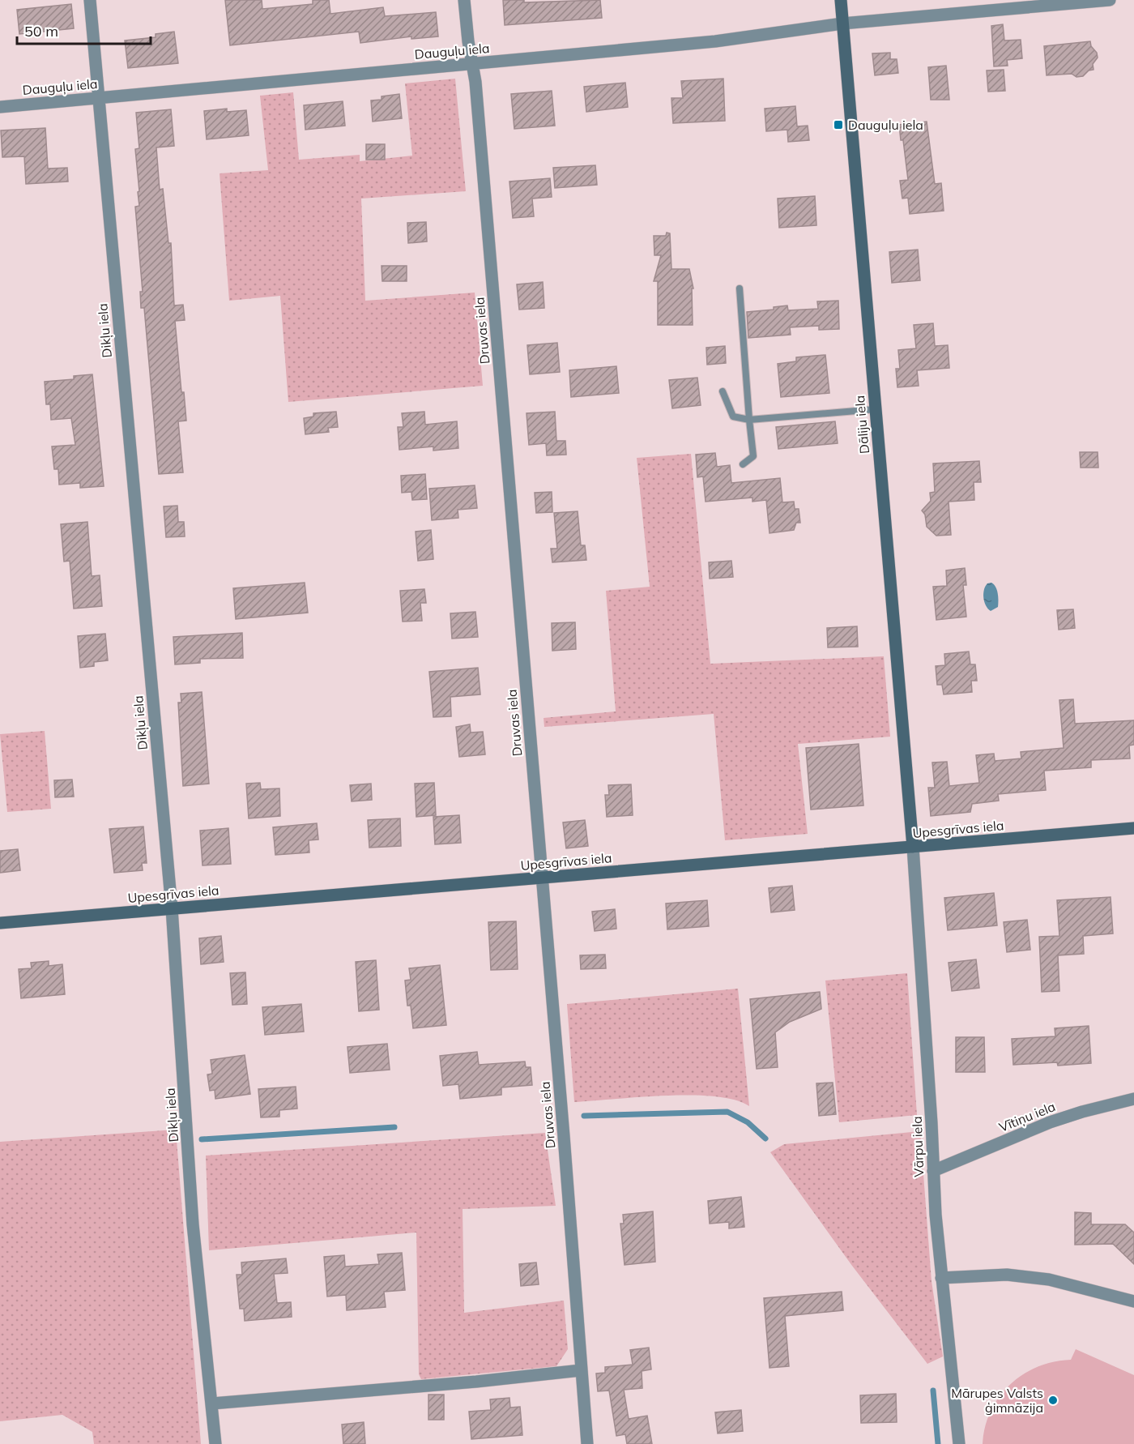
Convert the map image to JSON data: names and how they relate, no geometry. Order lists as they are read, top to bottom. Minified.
{"streets":{"street":["Dauguļu iela","Dikļu iela","Druvas iela","Dāliju iela","Upesgrīvas iela","Vītiņu iela","Vārpu iela"]},"crossings":[["Dauguļu iela","Dikļu iela"],["Dauguļu iela","Druvas iela"],["Dauguļu iela","Dāliju iela"],["Dikļu iela","Upesgrīvas iela"],["Druvas iela","Upesgrīvas iela"],["Dāliju iela","Upesgrīvas iela"],["Dāliju iela","Vārpu iela"],["Upesgrīvas iela","Vārpu iela"],["Vītiņu iela","Vārpu iela"]],"places":{"transit":["Dauguļu iela"],"other":["Mārupes Valsts ģimnāzija"]},"scale_bar":"50 m"}
